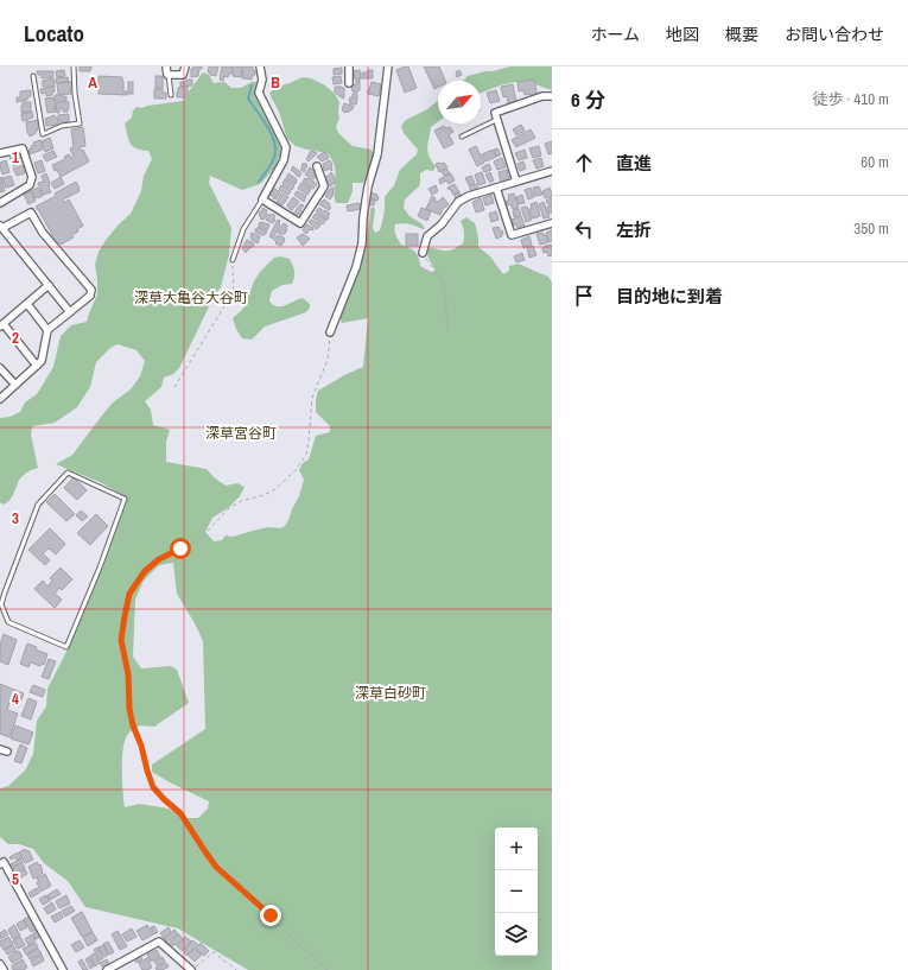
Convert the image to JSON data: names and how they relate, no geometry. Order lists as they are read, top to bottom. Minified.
{"districts":["深草大亀谷大谷町","深草宮谷町","深草白砂町"],"north":"top right","page":{"header":"Locato","nav":["ホーム","地図","概要","お問い合わせ"],"heading":["6 分","徒歩 · 410 m"],"list":[["直進","60 m"],["左折","350 m"],"目的地に到着"],"map_buttons":["+","−"]},"grid":{"columns":["A","B"],"rows":["1","2","3","4","5"]}}
